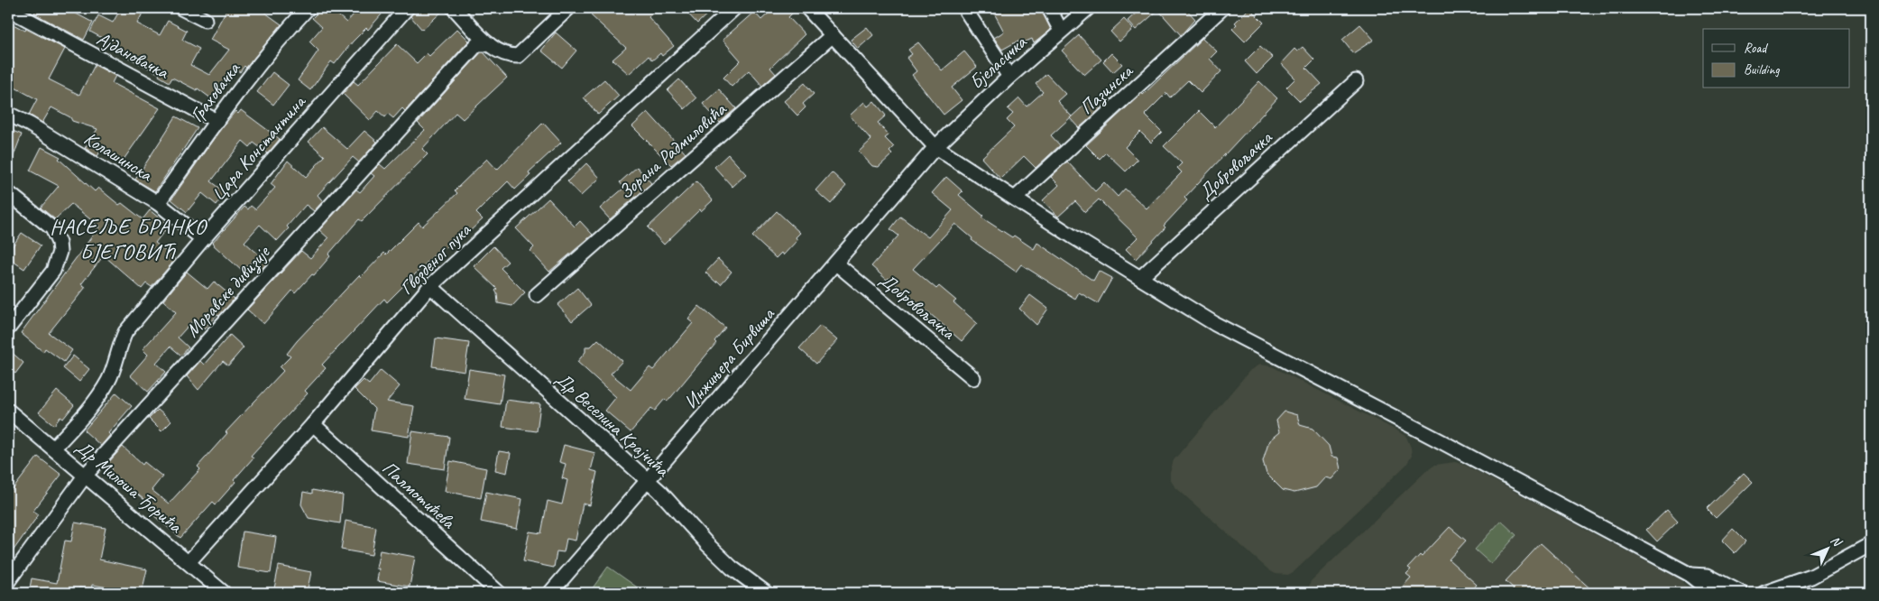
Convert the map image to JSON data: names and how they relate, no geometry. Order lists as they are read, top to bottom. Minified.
{"streets":{"street":["Ајдановачка","Бјеласичка","Пазинска","Граховачка","Цара Константина","Зорана Радмиловића","Колашинска","Добровољачка","Гвозденог пука","Моравске дивизије","Инжињера Бирвиша","Др Веселина Крајчића","Др Милоша Ђорића","Палмотићева"]},"crossings":[["Ајдановачка","Граховачка"],["Бјеласичка","Инжињера Бирвиша"],["Граховачка","Колашинска"],["Цара Константина","Колашинска"],["Цара Константина","Др Милоша Ђорића"],["Добровољачка","Инжињера Бирвиша"],["Гвозденог пука","Др Веселина Крајчића"],["Гвозденог пука","Др Милоша Ђорића"],["Гвозденог пука","Палмотићева"],["Моравске дивизије","Др Милоша Ђорића"],["Инжињера Бирвиша","Др Веселина Крајчића"]],"districts":["НАСЕЉЕ БРАНКО БЈЕГОВИЋ"],"legend":["Road","Building"],"north":"top right"}
